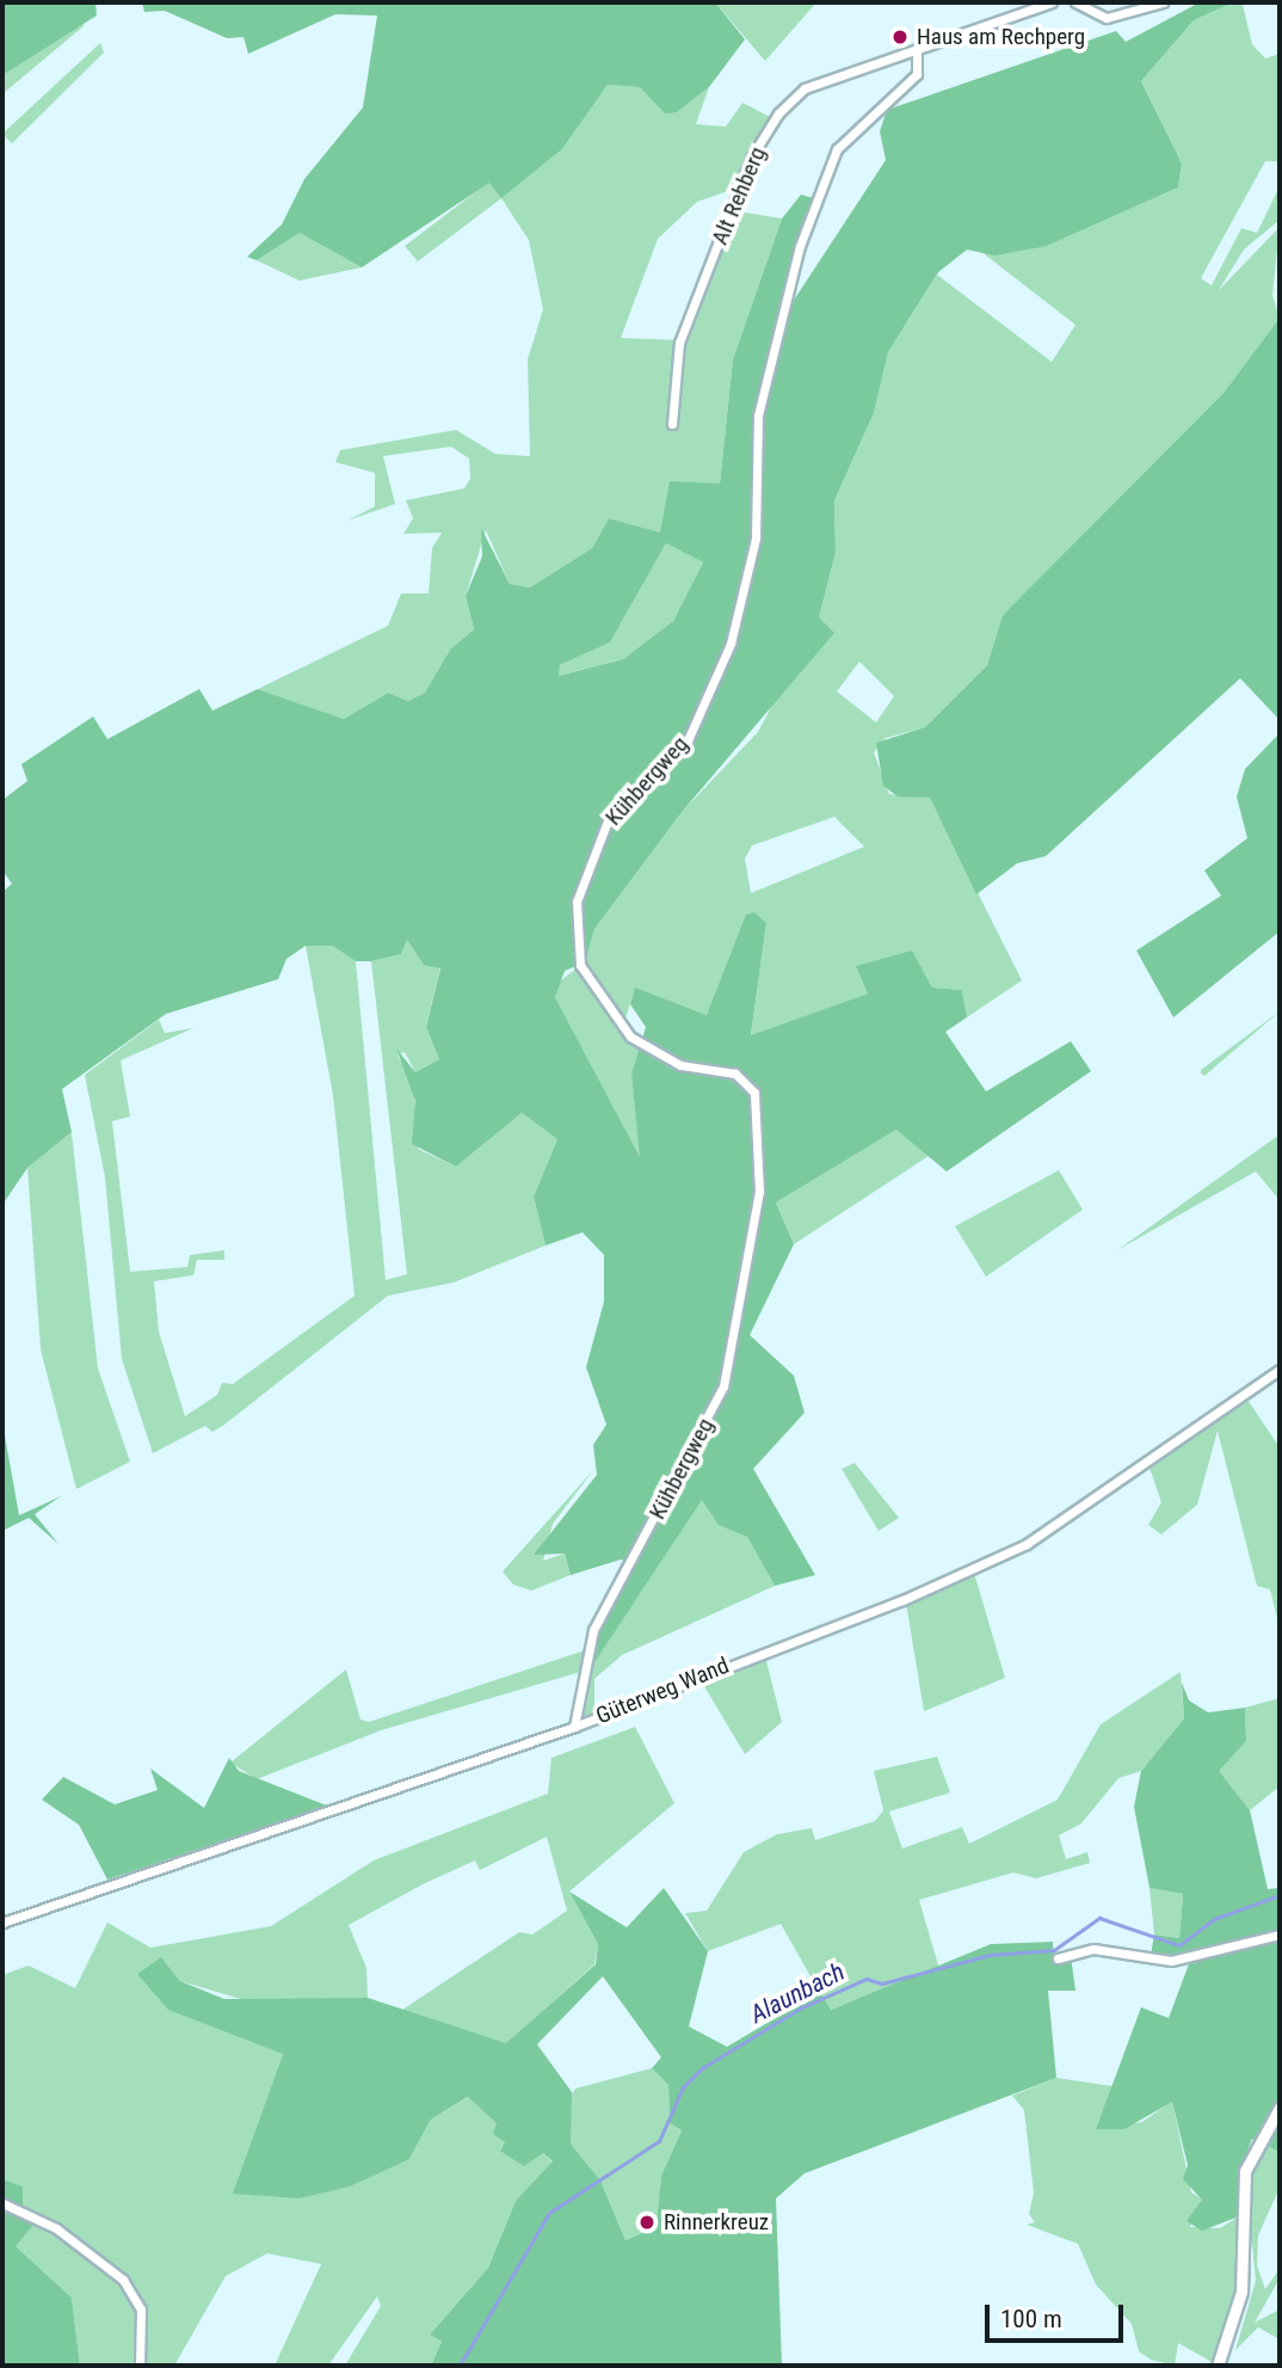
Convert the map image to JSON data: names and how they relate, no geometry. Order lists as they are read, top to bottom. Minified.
{"streets":{"street":["Alt Rehberg","Kühbergweg","Güterweg Wand"]},"crossings":[["Alt Rehberg","Kühbergweg"],["Kühbergweg","Güterweg Wand"]],"water":["Alaunbach"],"places":["Haus am Rechperg","Rinnerkreuz"],"scale_bar":"100 m"}
